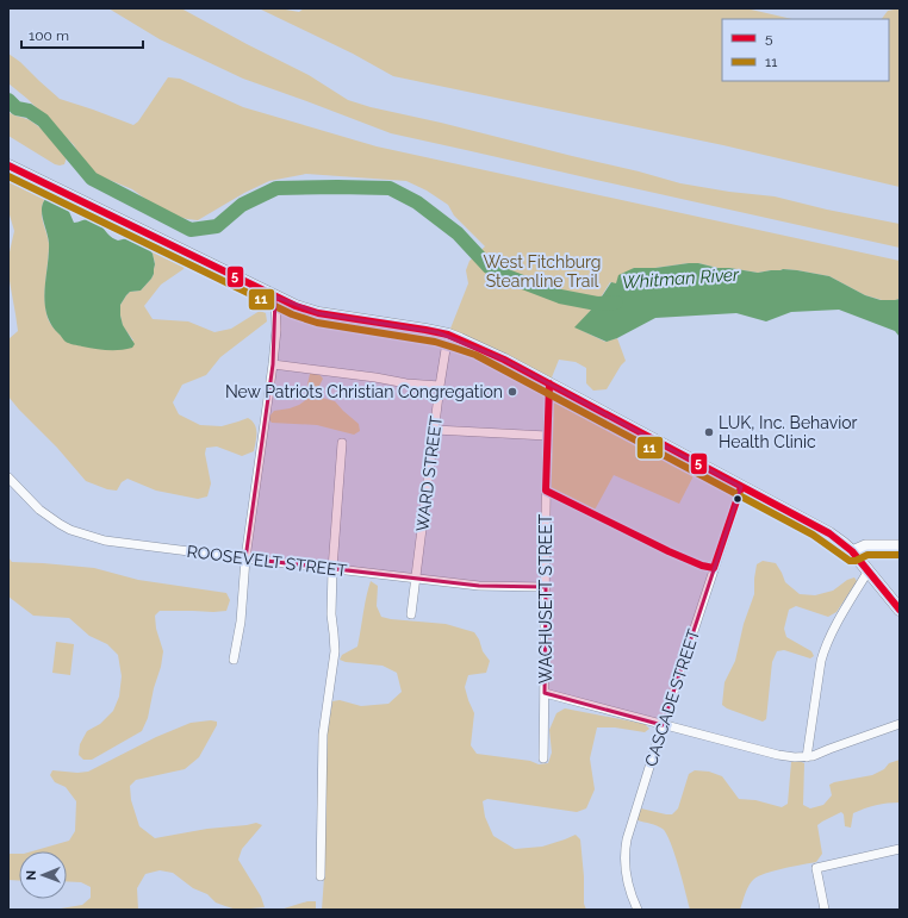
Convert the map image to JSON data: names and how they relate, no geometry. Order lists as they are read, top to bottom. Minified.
{"streets":{"street":["WARD STREET","ROOSEVELT STREET","WACHUSETT STREET","CASCADE STREET"]},"crossings":[["WARD STREET","ROOSEVELT STREET"],["ROOSEVELT STREET","WACHUSETT STREET"]],"water":["Whitman River"],"parks":["West Fitchburg Steamline Trail"],"places":["New Patriots Christian Congregation","LUK, Inc. Behavior Health Clinic"],"lines":["transit line 5","transit line 11"],"legend":["5","11"],"scale_bar":"100 m","north":"left"}
